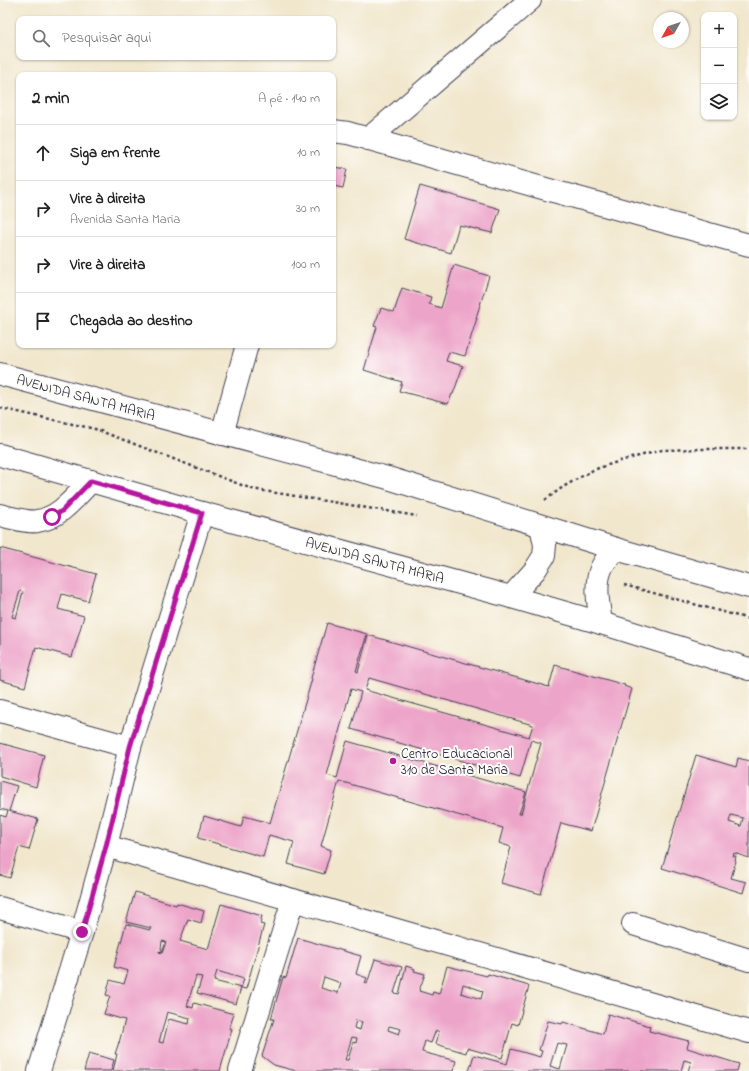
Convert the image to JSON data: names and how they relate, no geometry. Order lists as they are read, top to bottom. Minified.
{"streets":{"street":["AVENIDA SANTA MARIA"]},"places":["Centro Educacional 310 de Santa Maria"],"north":"bottom left","page":{"map_buttons":["+","−"],"search":"Pesquisar aqui","heading":["2 min","A pé · 140 m"],"list":[["Siga em frente","10 m"],["Vire à direita","Avenida Santa Maria","30 m"],["Vire à direita","100 m"],"Chegada ao destino"]}}
